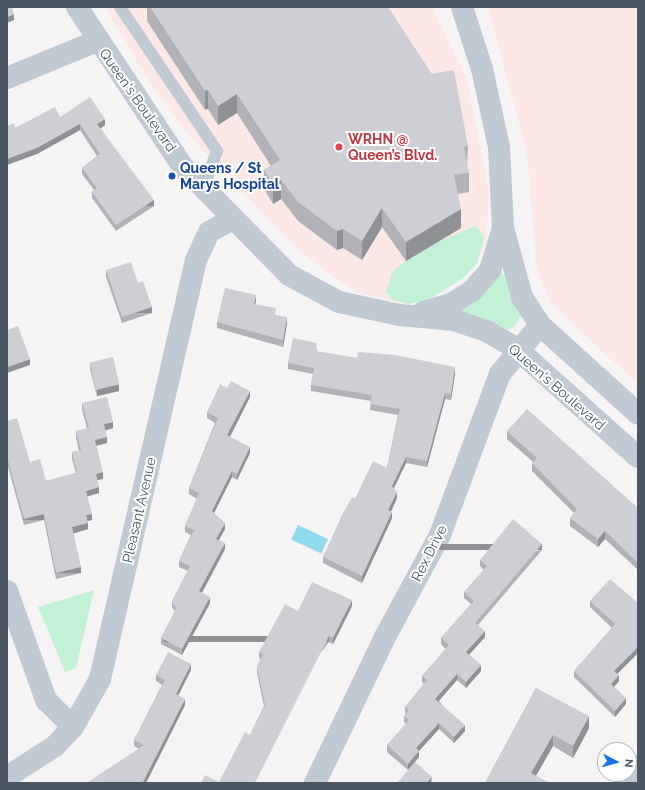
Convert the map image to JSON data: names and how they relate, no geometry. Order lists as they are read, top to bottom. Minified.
{"streets":{"street":["Queen's Boulevard","Pleasant Avenue","Rex Drive"]},"crossings":[["Queen's Boulevard","Pleasant Avenue"],["Queen's Boulevard","Rex Drive"]],"places":["WRHN @ Queen’s Blvd.","Queens / St Marys Hospital"],"north":"right"}
